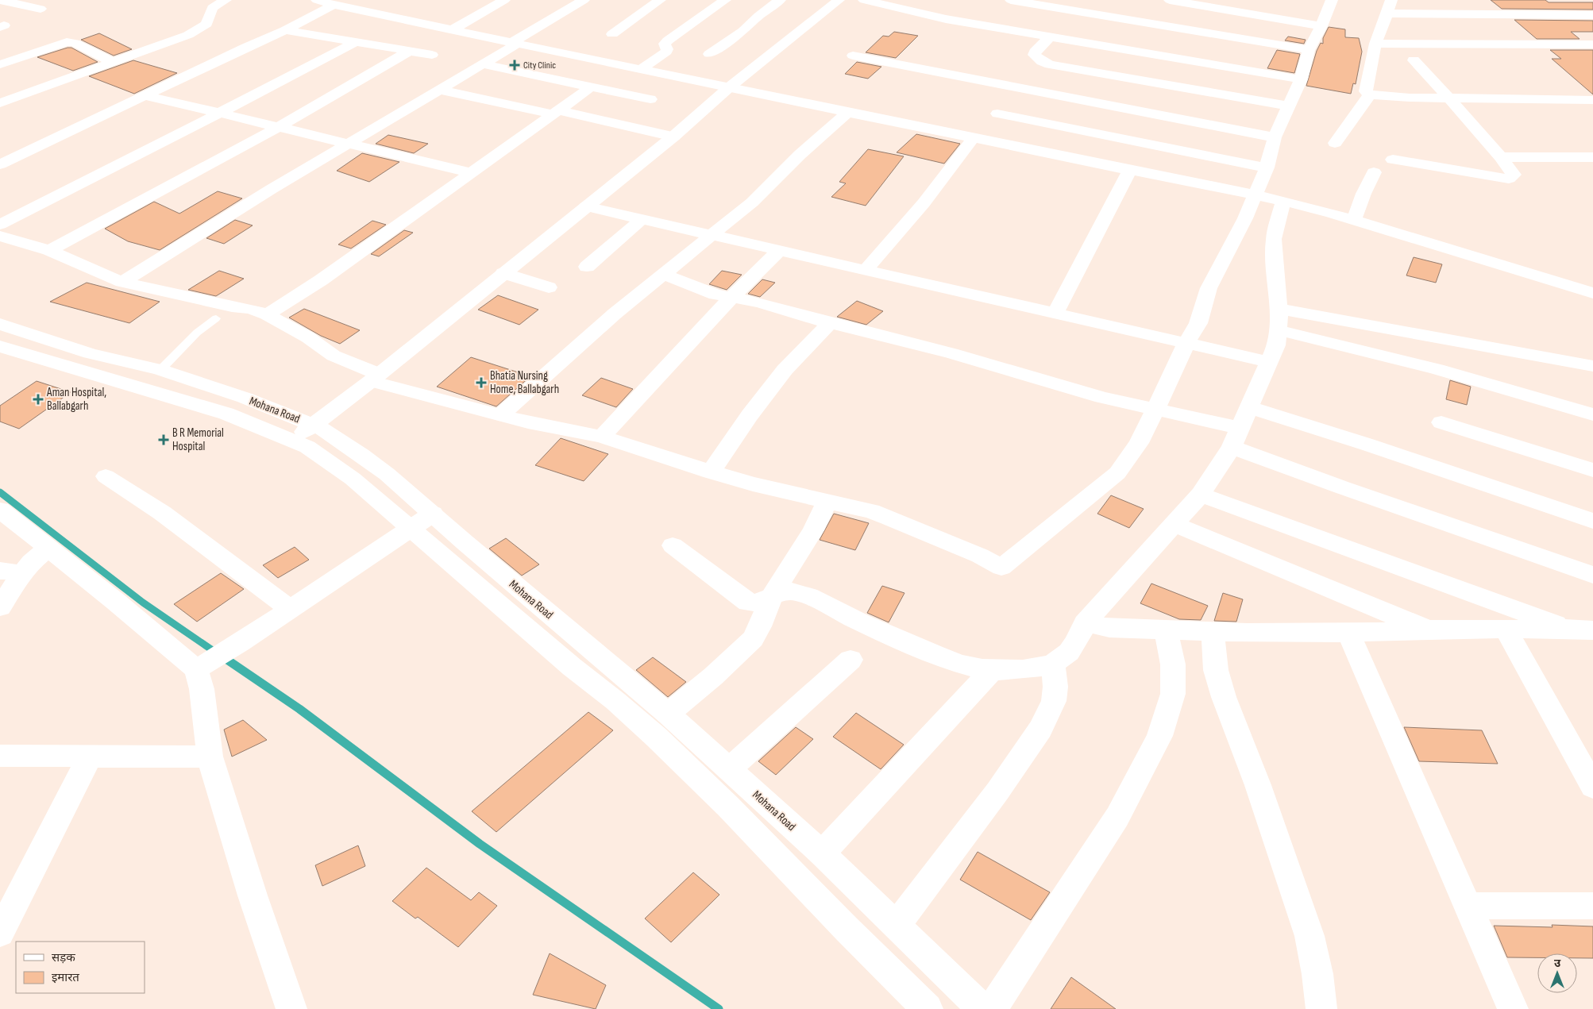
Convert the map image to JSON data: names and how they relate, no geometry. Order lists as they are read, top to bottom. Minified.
{"streets":{"street":["Mohana Road"]},"places":{"health":["City Clinic","Bhatia Nursing Home, Ballabgarh","Aman Hospital, Ballabgarh","B R Memorial Hospital"]},"legend":["सड़क","इमारत"],"north":"top"}
